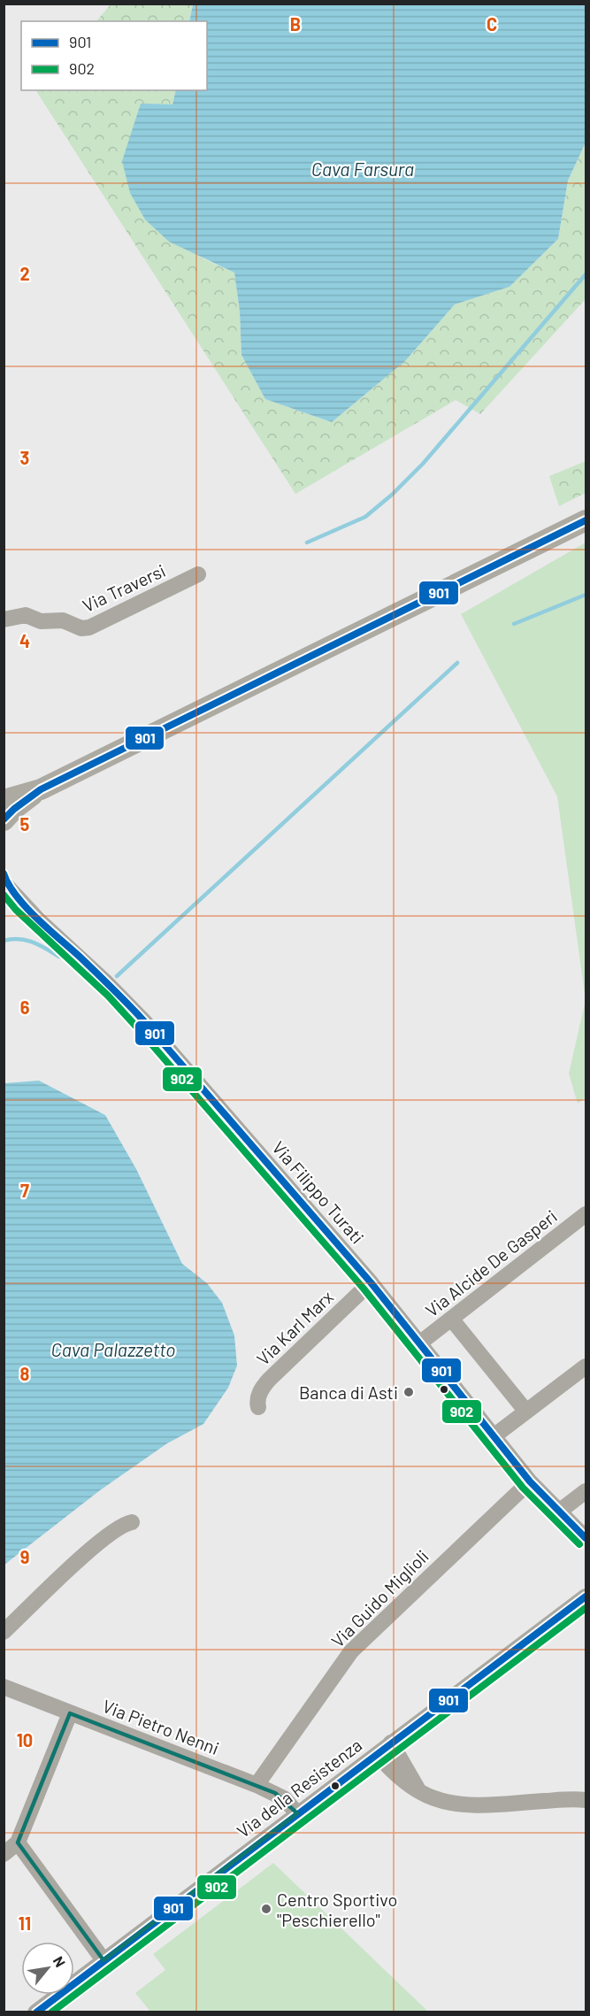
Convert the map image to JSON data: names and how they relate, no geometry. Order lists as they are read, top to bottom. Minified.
{"streets":{"street":["Via Traversi","Via Filippo Turati","Via Alcide De Gasperi","Via Karl Marx","Via Guido Miglioli","Via Pietro Nenni","Via della Resistenza"]},"crossings":[["Via Filippo Turati","Via Alcide De Gasperi"],["Via Filippo Turati","Via Karl Marx"],["Via Filippo Turati","Via Guido Miglioli"],["Via Guido Miglioli","Via Pietro Nenni"],["Via Pietro Nenni","Via della Resistenza"]],"water":["Cava Farsura","Cava Palazzetto"],"places":["Banca di Asti","Centro Sportivo \"Peschierello\""],"lines":["transit line 901","transit line 902"],"legend":["901","902"],"north":"top right","grid":{"columns":["B","C"],"rows":["2","3","4","5","6","7","8","9","10","11"]}}
